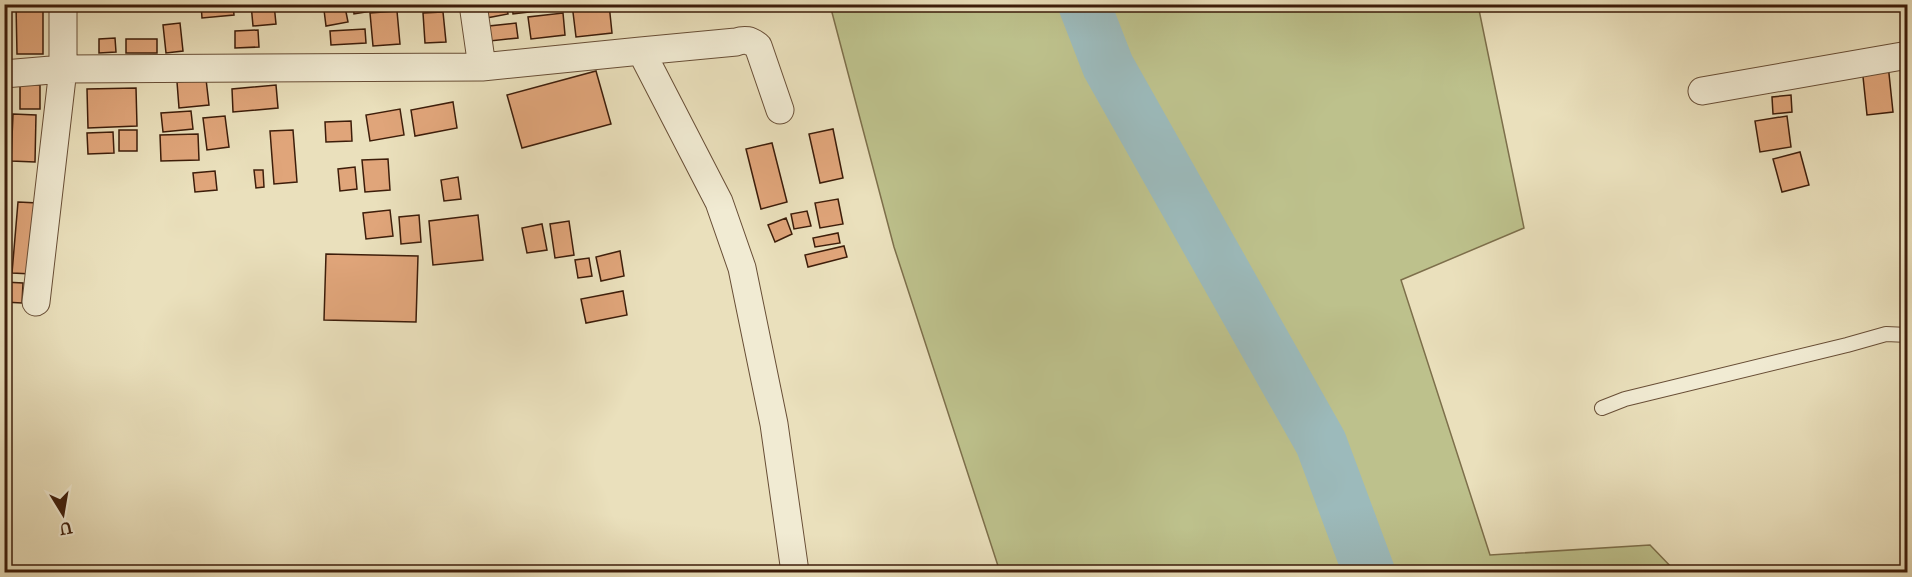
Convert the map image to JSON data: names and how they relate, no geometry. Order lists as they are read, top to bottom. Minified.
{"north":"bottom"}
